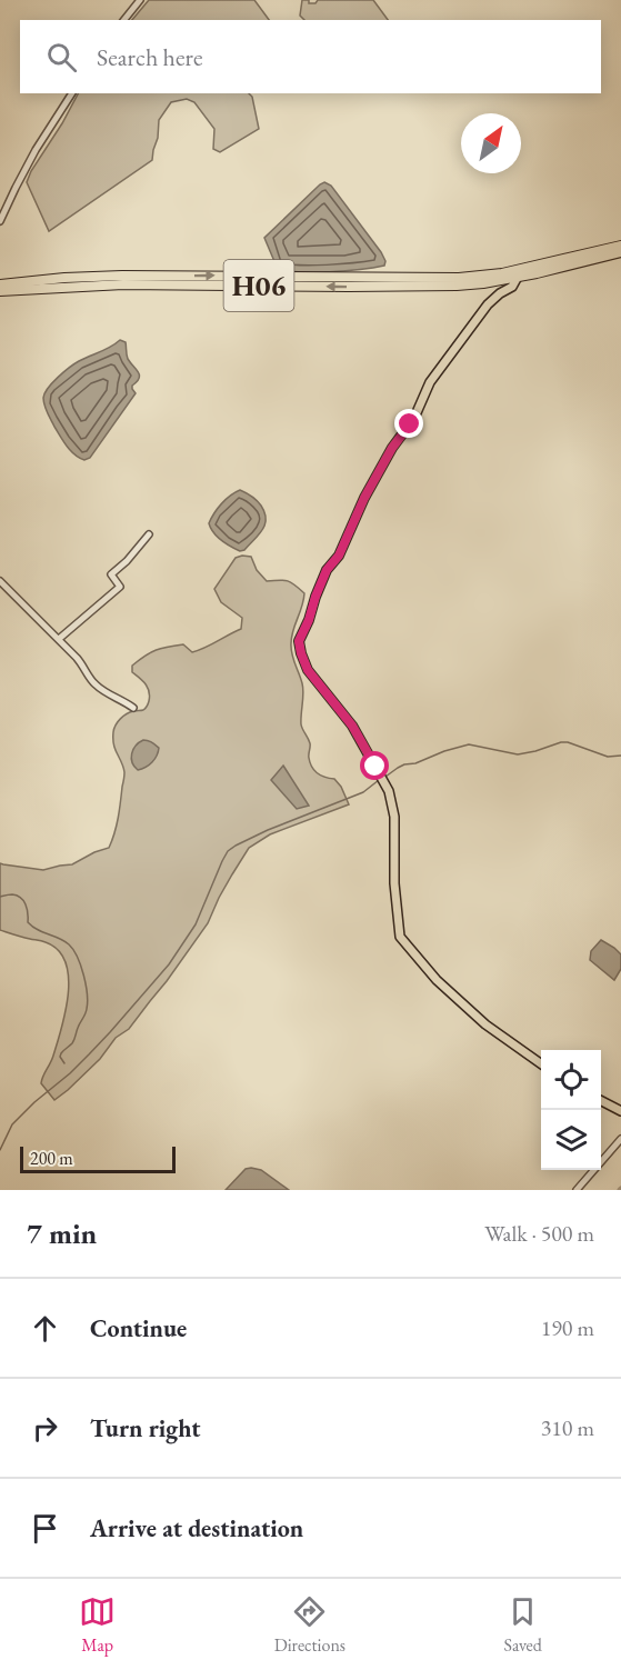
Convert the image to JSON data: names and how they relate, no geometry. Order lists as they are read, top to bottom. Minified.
{"streets":{"highway":["H06"]},"scale_bar":"200 m","north":"top right","page":{"search":"Search here","scale":"200 m","heading":["7 min","Walk · 500 m"],"list":[["Continue","190 m"],["Turn right","310 m"],"Arrive at destination"],"nav":["Map","Directions","Saved"]}}
